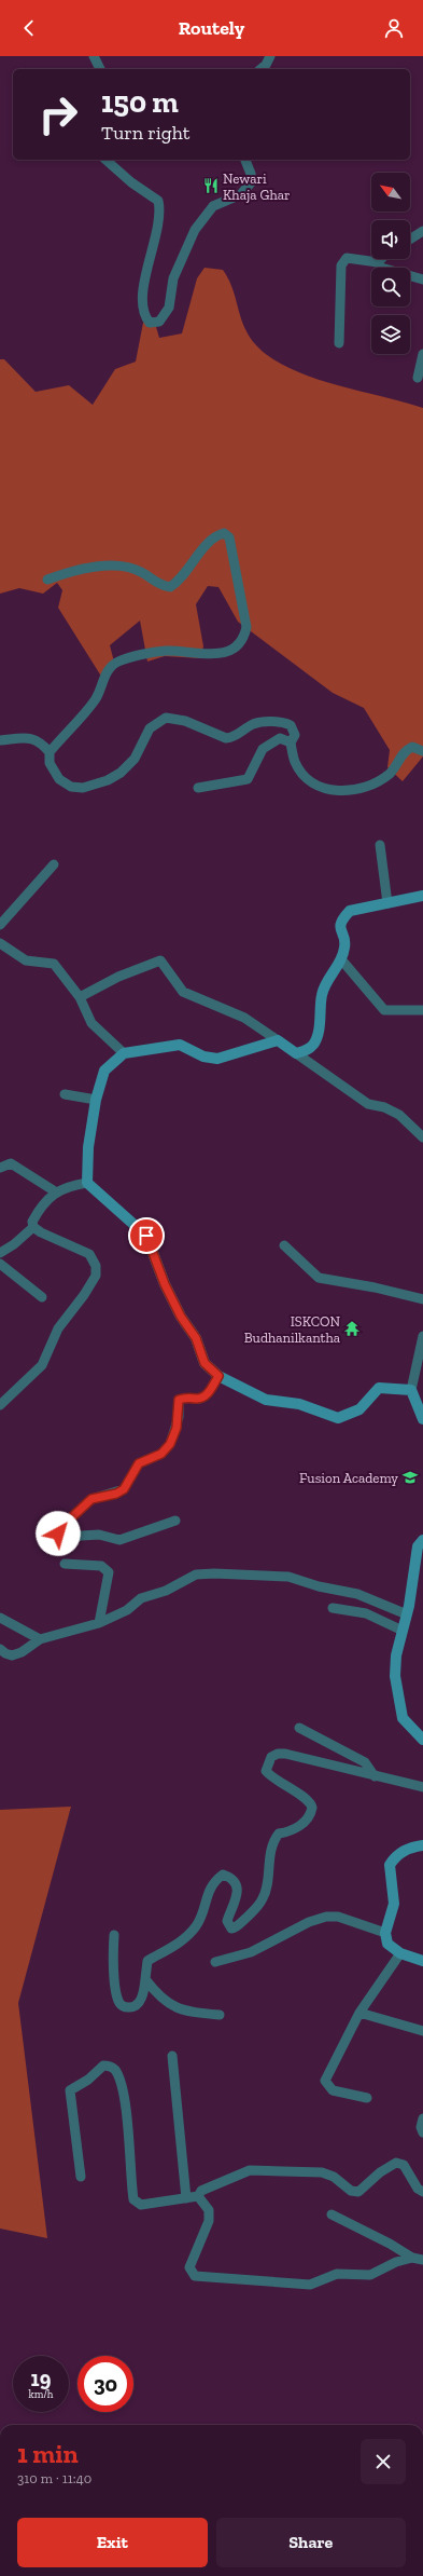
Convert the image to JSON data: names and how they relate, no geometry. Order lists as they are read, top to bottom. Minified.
{"places":{"restaurant":["Newari Khaja Ghar"],"temple":["ISKCON Budhanilkantha"],"school or university":["Fusion Academy"]},"north":"top left","page":{"header":"Routely","turn":["150 m","Turn right"],"speed":"19 km/h","limit":"30","heading":["1 min","310 m · 11:40"],"buttons":["Exit","Share"]}}
